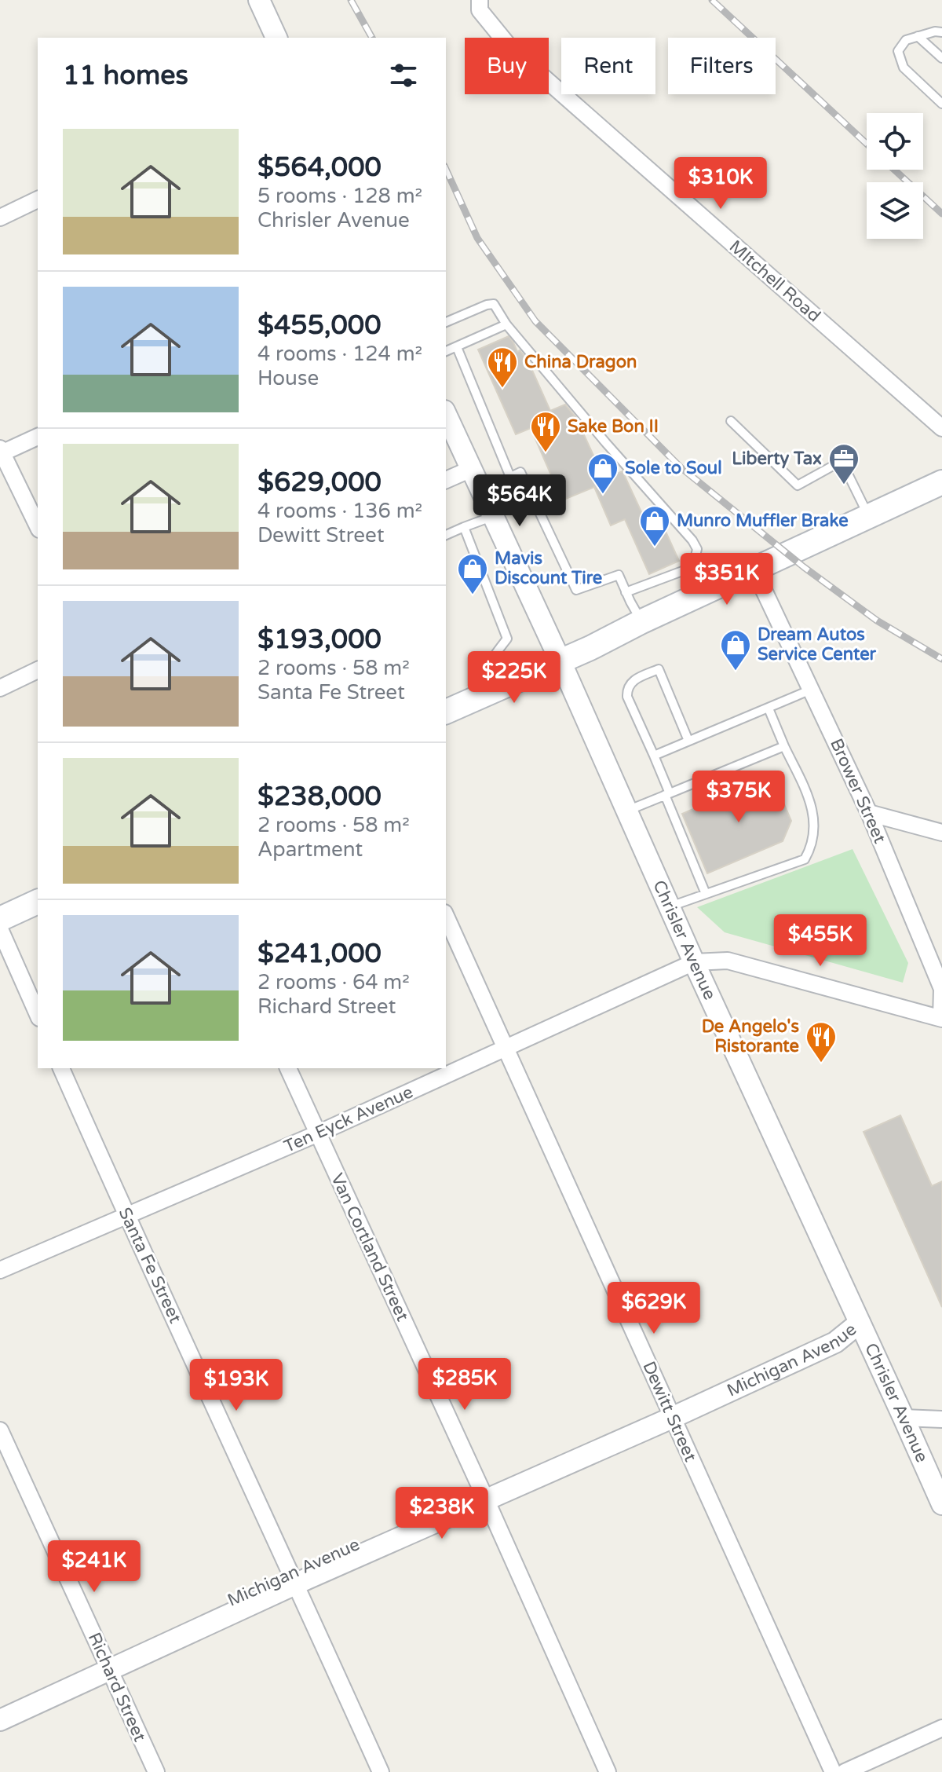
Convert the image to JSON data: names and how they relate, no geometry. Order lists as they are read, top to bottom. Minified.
{"streets":{"street":["MItchell Road","Brower Street","Chrisler Avenue","Ten Eyck Avenue","Van Cortland Street","Santa Fe Street","Michigan Avenue","Dewitt Street","Richard Street"]},"crossings":[["Chrisler Avenue","Ten Eyck Avenue"],["Chrisler Avenue","Michigan Avenue"],["Ten Eyck Avenue","Van Cortland Street"],["Ten Eyck Avenue","Santa Fe Street"],["Ten Eyck Avenue","Dewitt Street"],["Van Cortland Street","Michigan Avenue"],["Santa Fe Street","Michigan Avenue"],["Michigan Avenue","Dewitt Street"],["Michigan Avenue","Richard Street"]],"places":{"restaurant":["China Dragon","Sake Bon II","De Angelo's Ristorante"],"office":["Liberty Tax"],"shop":["Sole to Soul","Munro Muffler Brake","Mavis Discount Tire","Dream Autos Service Center"]},"page":{"chip":["Buy","Rent","Filters"],"heading":"11 homes","list":[{"name":"$564,000","note":"5 rooms · 128 m² · Chrisler Avenue"},{"name":"$455,000","note":"4 rooms · 124 m² · House"},{"name":"$629,000","note":"4 rooms · 136 m² · Dewitt Street"},{"name":"$193,000","note":"2 rooms · 58 m² · Santa Fe Street"},{"name":"$238,000","note":"2 rooms · 58 m² · Apartment"},{"name":"$241,000","note":"2 rooms · 64 m² · Richard Street"}],"price":["$310K","$564K","$351K","$225K","$375K","$455K","$629K","$285K","$193K","$238K","$241K"]}}
